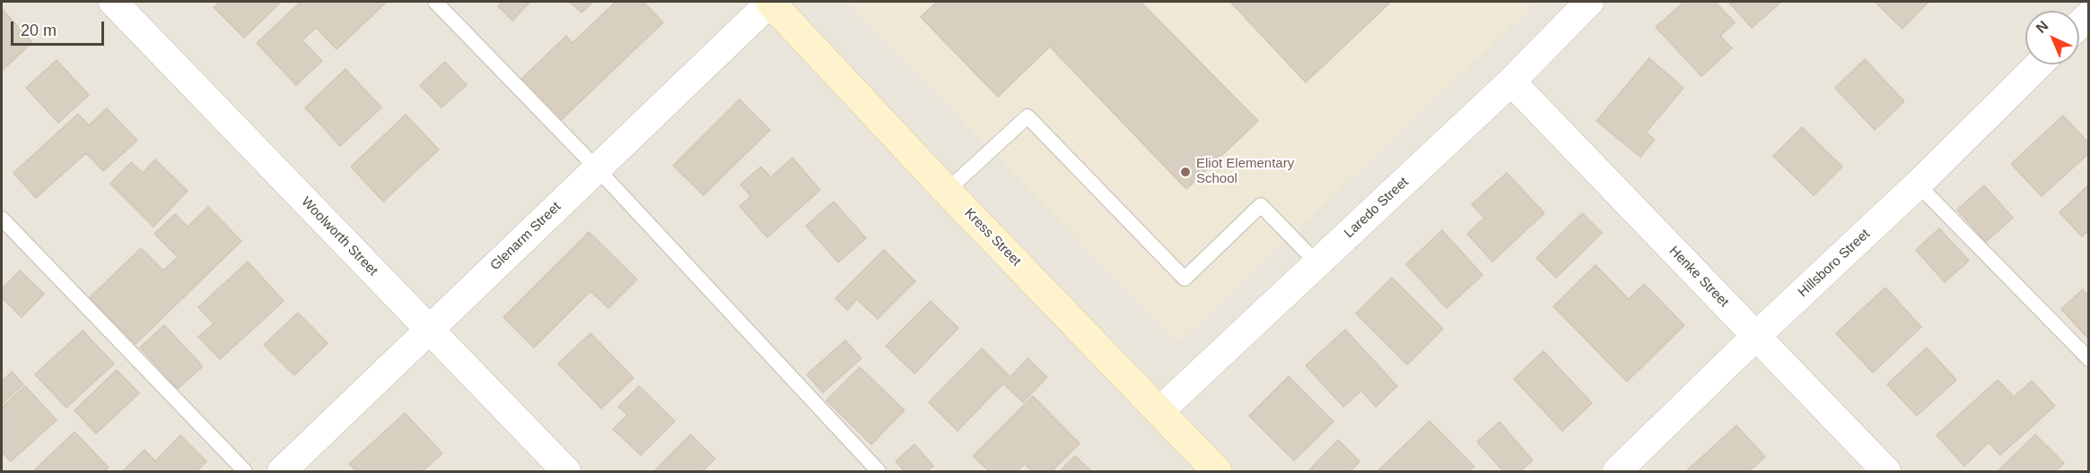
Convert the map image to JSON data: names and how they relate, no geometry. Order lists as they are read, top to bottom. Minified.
{"streets":{"street":["Laredo Street","Woolworth Street","Glenarm Street","Kress Street","Hillsboro Street","Henke Street"]},"crossings":[["Laredo Street","Kress Street"],["Laredo Street","Henke Street"],["Woolworth Street","Glenarm Street"],["Glenarm Street","Kress Street"],["Hillsboro Street","Henke Street"]],"places":["Eliot Elementary School"],"scale_bar":"20 m","north":"top left"}
